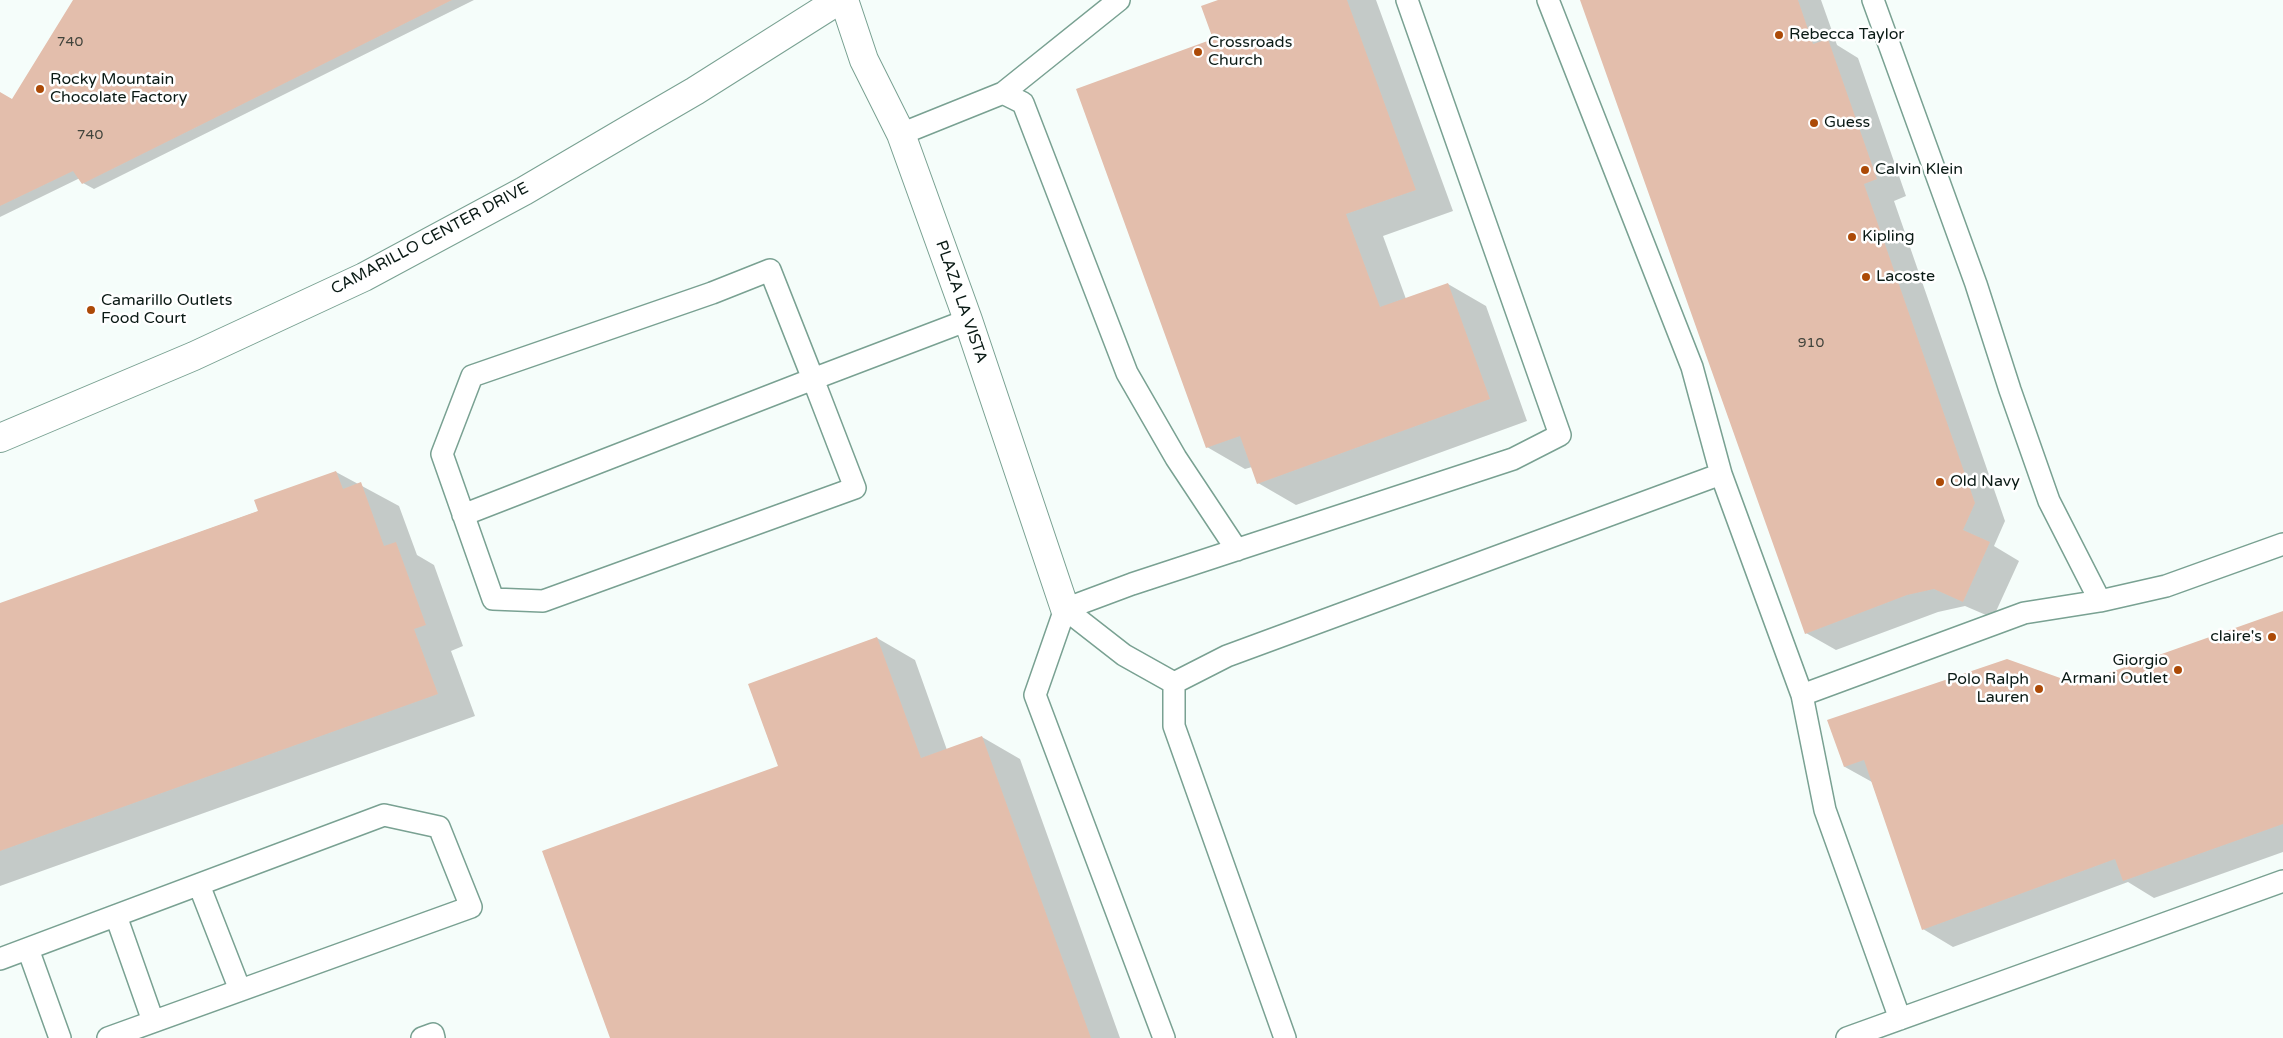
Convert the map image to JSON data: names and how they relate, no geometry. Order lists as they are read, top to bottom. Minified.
{"streets":{"street":["CAMARILLO CENTER DRIVE","PLAZA LA VISTA"]},"places":["Rebecca Taylor","Crossroads Church","Rocky Mountain Chocolate Factory","Guess","Calvin Klein","Kipling","Lacoste","Camarillo Outlets Food Court","Old Navy","claire's","Giorgio Armani Outlet","Polo Ralph Lauren"],"house_numbers":["740","740","910"]}
